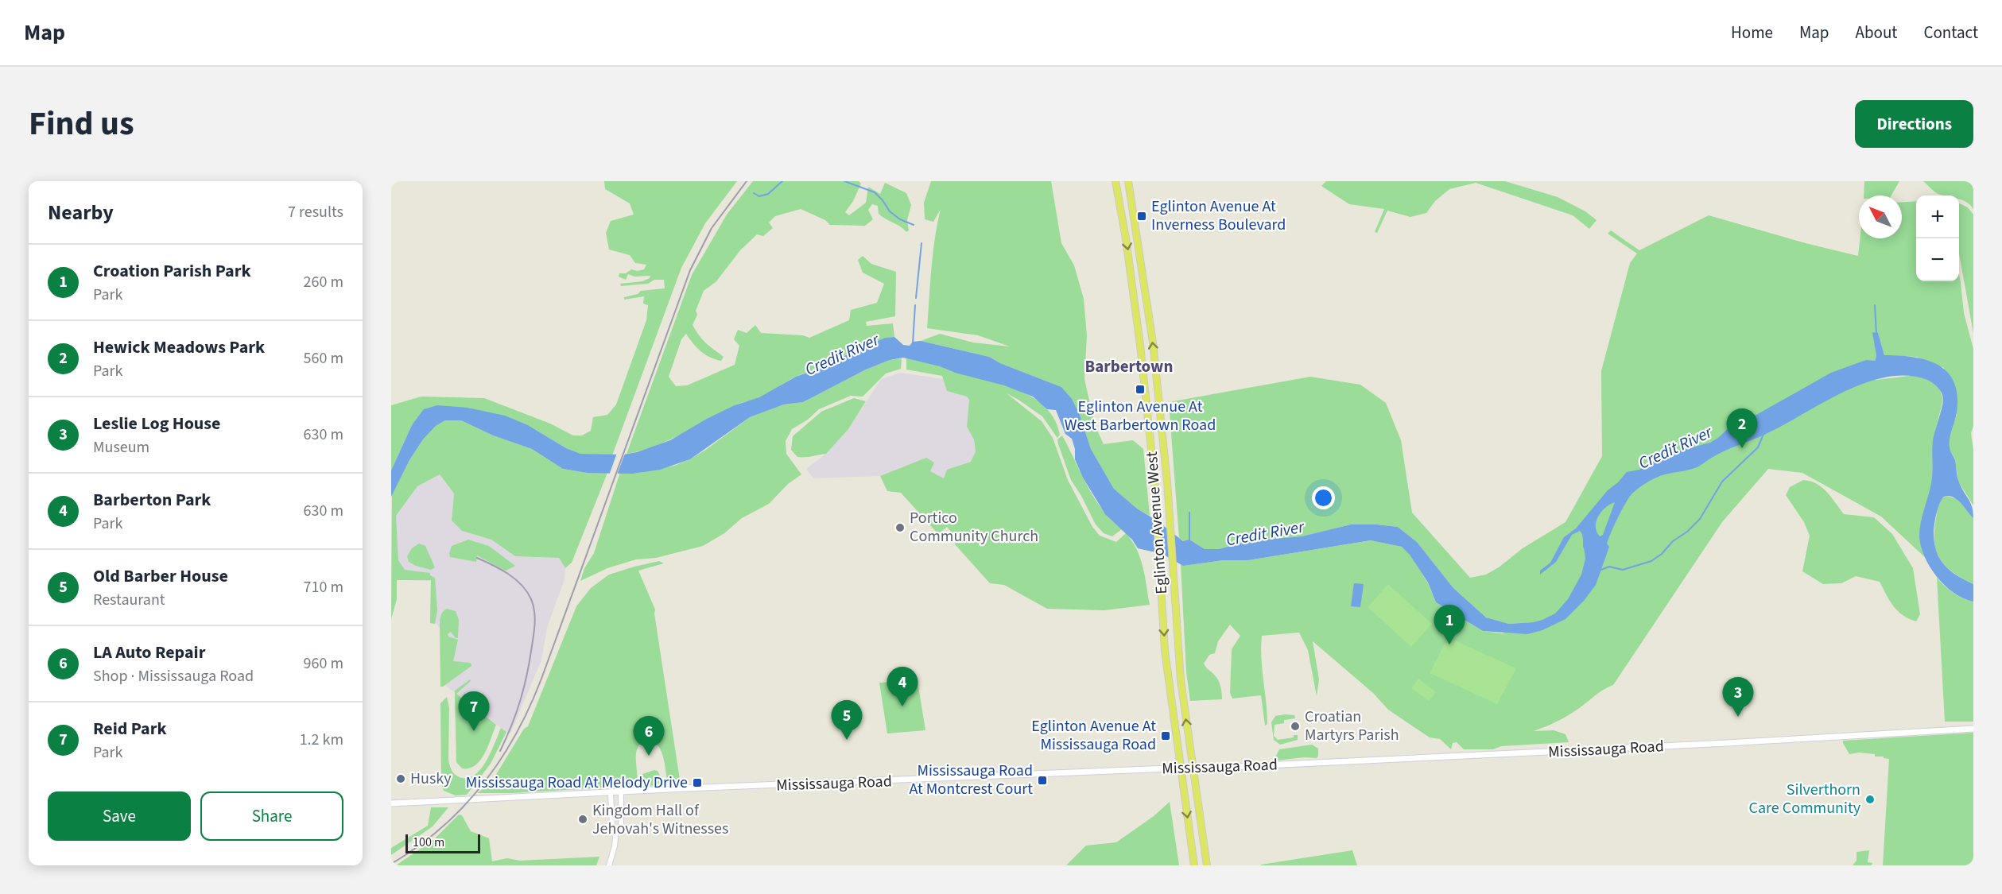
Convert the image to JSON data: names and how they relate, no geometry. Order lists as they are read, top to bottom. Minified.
{"streets":{"main road":["Eglinton Avenue West","Mississauga Road"]},"crossings":[["Eglinton Avenue West","Mississauga Road"]],"districts":["Barbertown"],"water":["Credit River"],"places":{"transit":["Eglinton Avenue At Inverness Boulevard","Eglinton Avenue At West Barbertown Road","Eglinton Avenue At Mississauga Road","Mississauga Road At Montcrest Court","Mississauga Road At Melody Drive"],"other":["Portico Community Church","Croatian Martyrs Parish","Husky","Silverthorn Care Community","Kingdom Hall of Jehovah's Witnesses"]},"scale_bar":"100 m","north":"top left","page":{"header":"Map","nav":["Home","Map","About","Contact"],"title":"Find us","buttons":["Directions",["Save","Share"]],"heading":["Nearby","7 results"],"map_buttons":["+","−"],"list":[{"mark":"1","name":"Croation Parish Park","note":"Park","value":"260 m"},{"mark":"2","name":"Hewick Meadows Park","note":"Park","value":"560 m"},{"mark":"3","name":"Leslie Log House","note":"Museum","value":"630 m"},{"mark":"4","name":"Barberton Park","note":"Park","value":"630 m"},{"mark":"5","name":"Old Barber House","note":"Restaurant","value":"710 m"},{"mark":"6","name":"LA Auto Repair","note":"Shop · Mississauga Road","value":"960 m"},{"mark":"7","name":"Reid Park","note":"Park","value":"1.2 km"}],"pins":["2","1","4","3","7","5","6"],"scale":"100 m"}}
